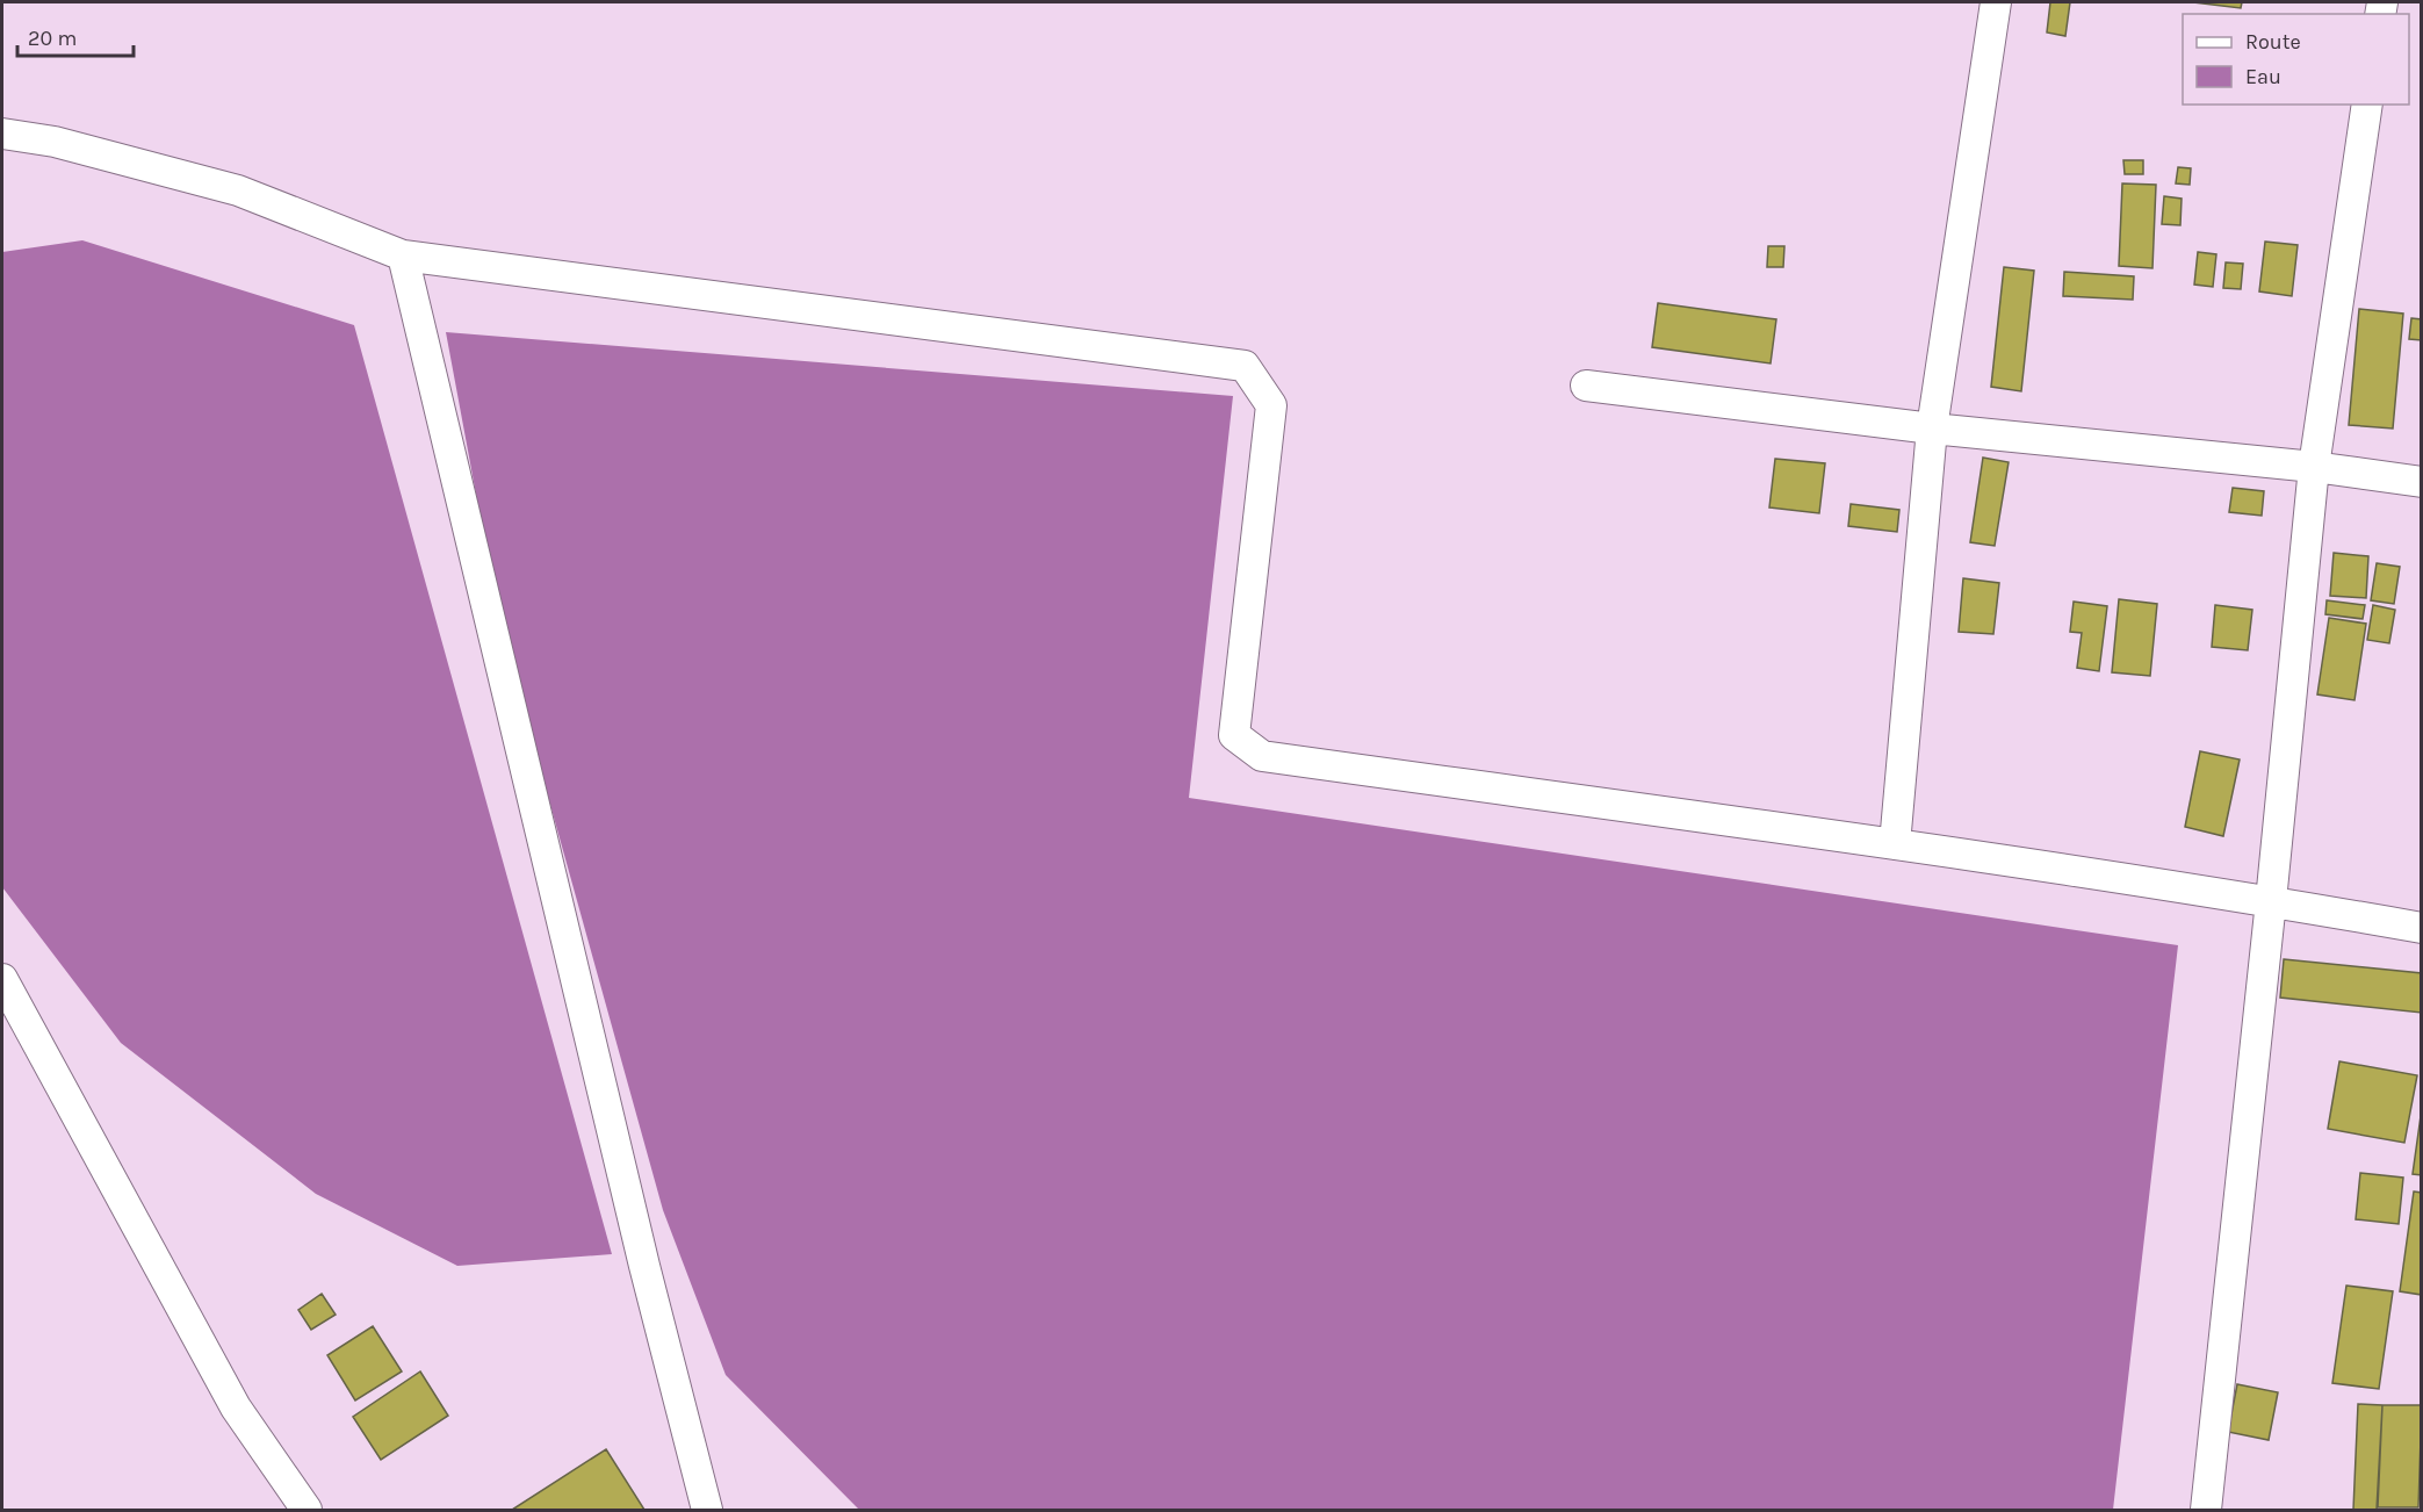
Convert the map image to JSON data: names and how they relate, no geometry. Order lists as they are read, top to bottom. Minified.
{"legend":["Route","Eau"],"scale_bar":"20 m"}
